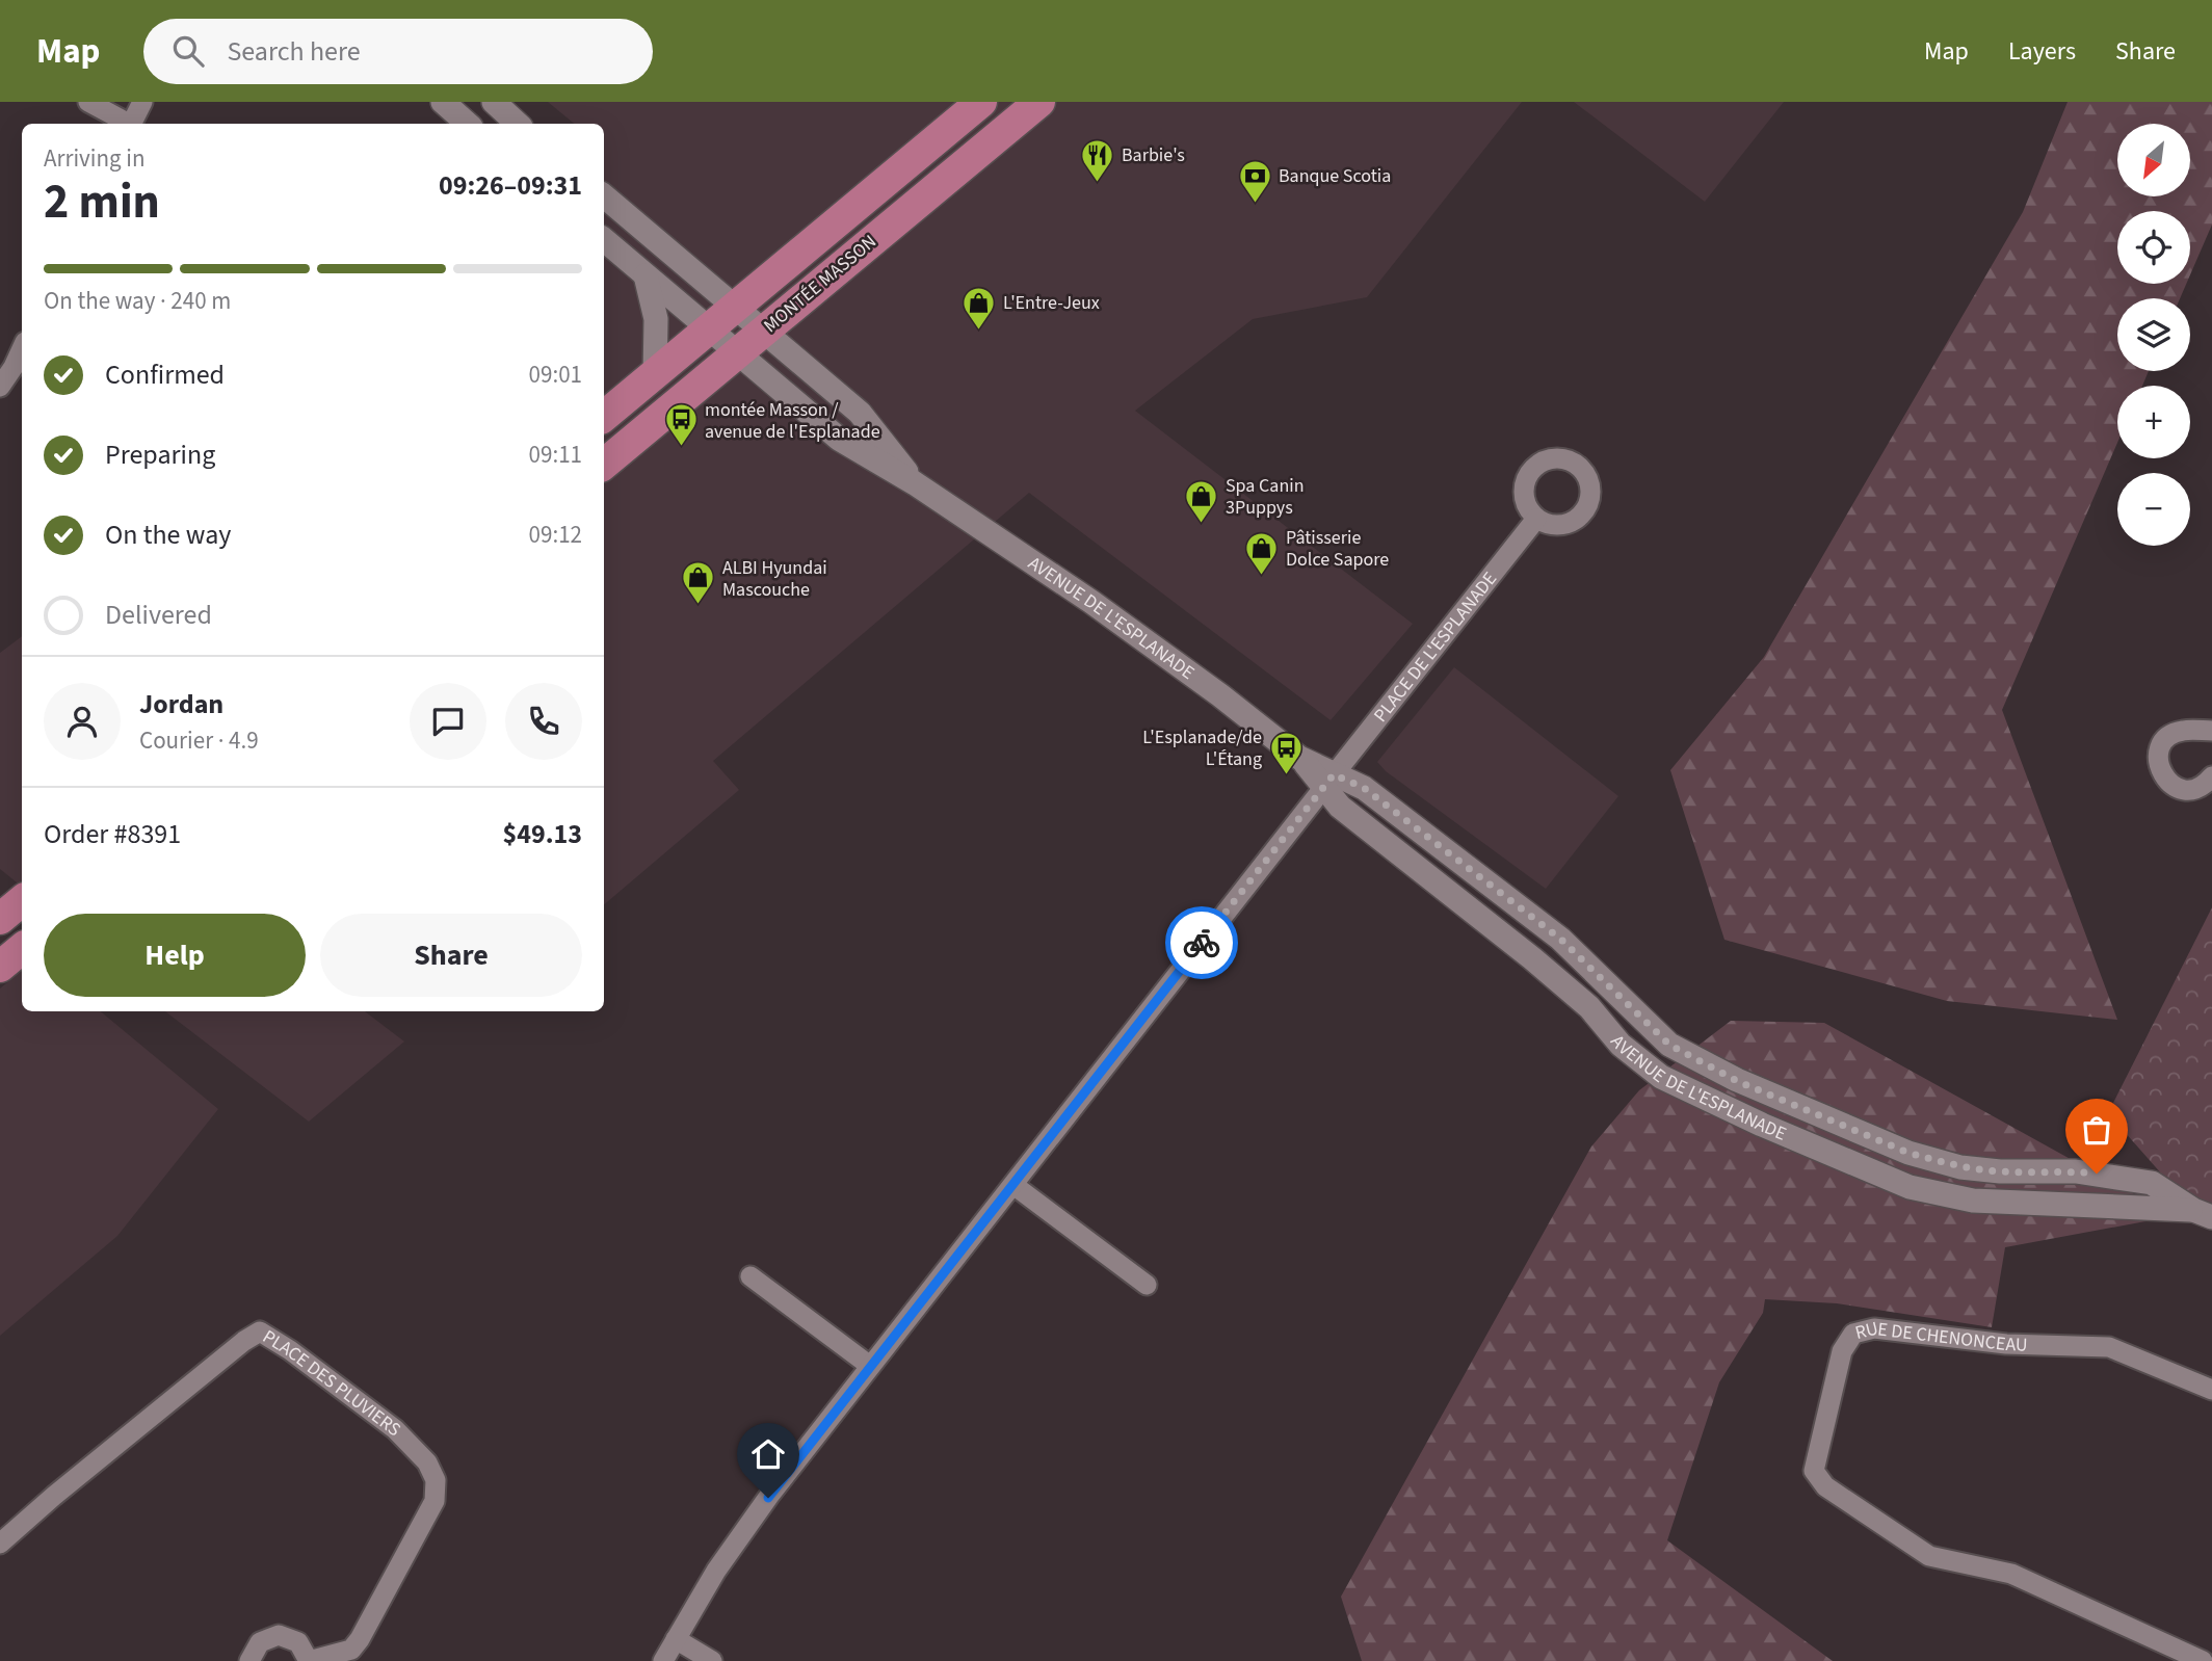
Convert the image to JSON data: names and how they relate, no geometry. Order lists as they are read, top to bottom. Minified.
{"streets":{"main road":["MONTÉE MASSON"],"street":["AVENUE DE L'ESPLANADE","PLACE DE L'ESPLANADE","RUE DE CHENONCEAU","PLACE DES PLUVIERS"]},"crossings":[["MONTÉE MASSON","AVENUE DE L'ESPLANADE"],["AVENUE DE L'ESPLANADE","PLACE DE L'ESPLANADE"]],"places":{"restaurant":["Barbie's"],"bank":["Banque Scotia"],"shop":["L'Entre-Jeux","Spa Canin 3Puppys","Pâtisserie Dolce Sapore","ALBI Hyundai Mascouche"],"bus stop":["montée Masson / avenue de l'Esplanade","L'Esplanade/de L'Étang"]},"north":"bottom left","page":{"header":"Map","search":"Search here","nav":["Map","Layers","Share"],"map_buttons":["+","−"],"heading":["2 min","Arriving in","09:26–09:31"],"panel":["Jordan","Courier · 4.9","Order #8391","$49.13"],"bar":"On the way · 240 m","list":[["Confirmed","09:01"],["Preparing","09:11"],["On the way","09:12"],"Delivered"],"buttons":["Help","Share"]}}
